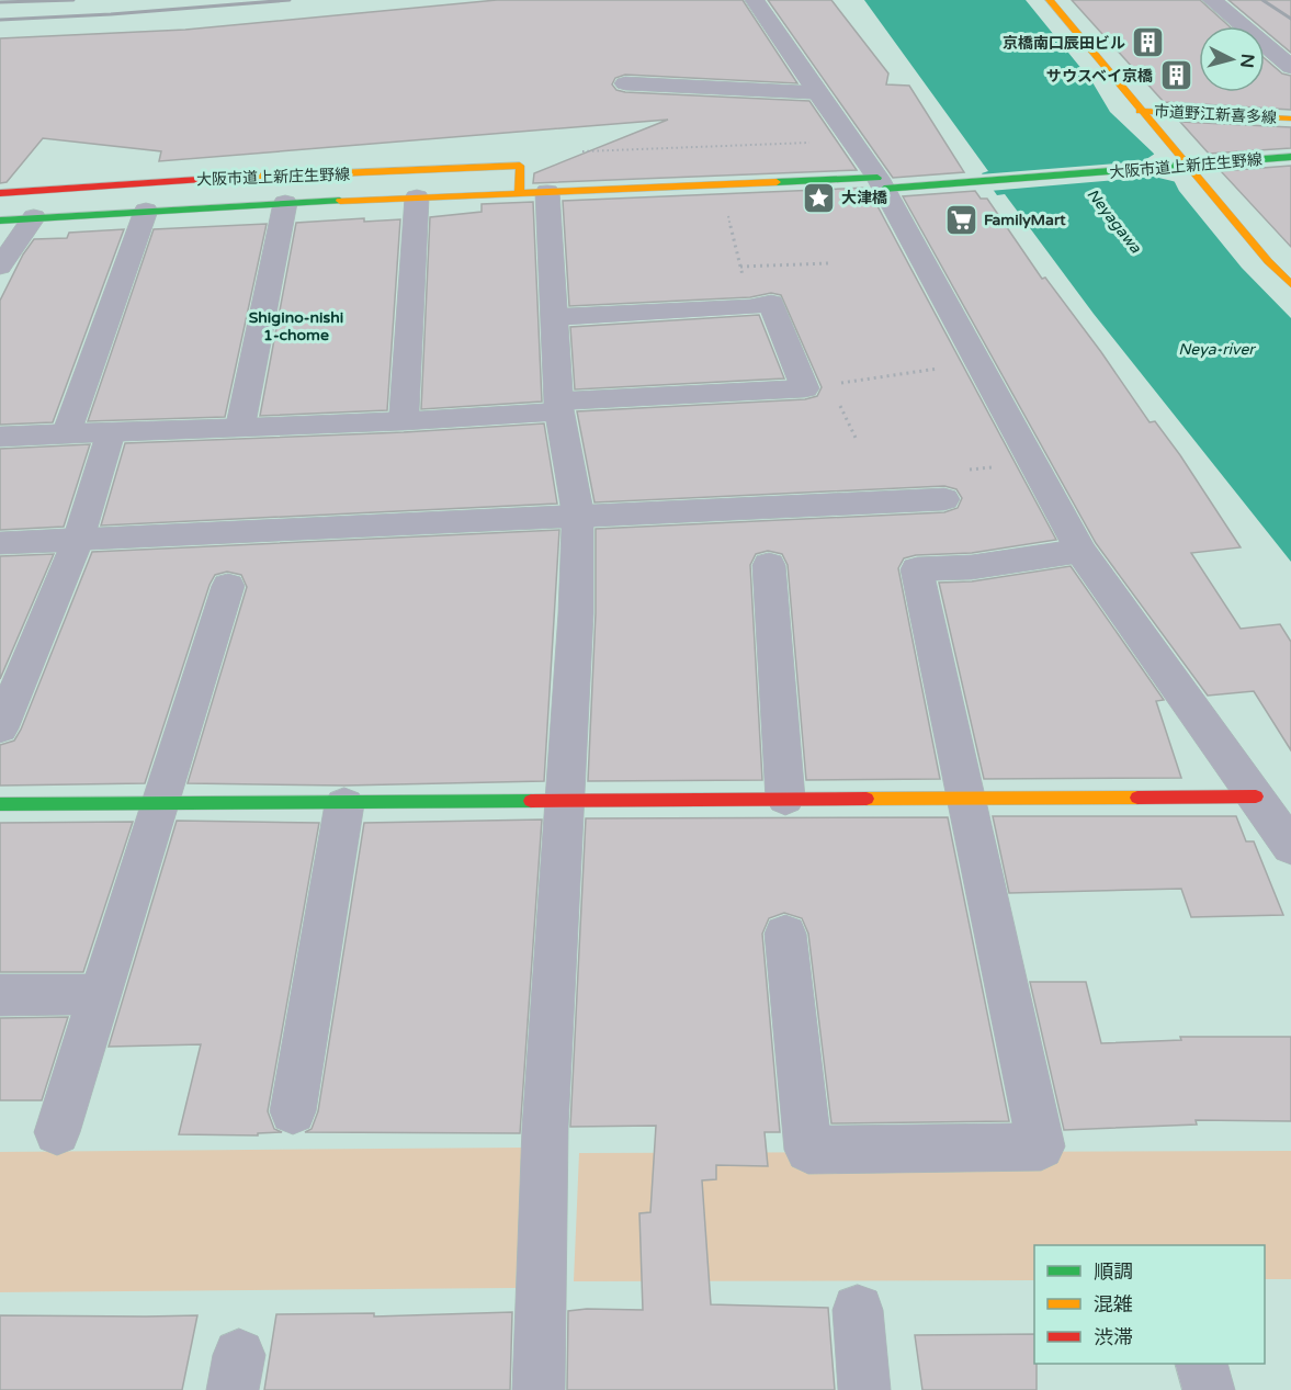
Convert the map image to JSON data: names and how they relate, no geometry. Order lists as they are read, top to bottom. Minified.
{"streets":{"main road":["市道野江新喜多線","大阪市道上新庄生野線"]},"districts":["Shigino-nishi 1-chome"],"water":["Neyagawa","Neya-river"],"places":{"building":["京橋南口辰田ビル","サウスベイ京橋"],"place":["大津橋"],"supermarket":["FamilyMart"]},"legend":["順調","混雑","渋滞"],"north":"right"}
